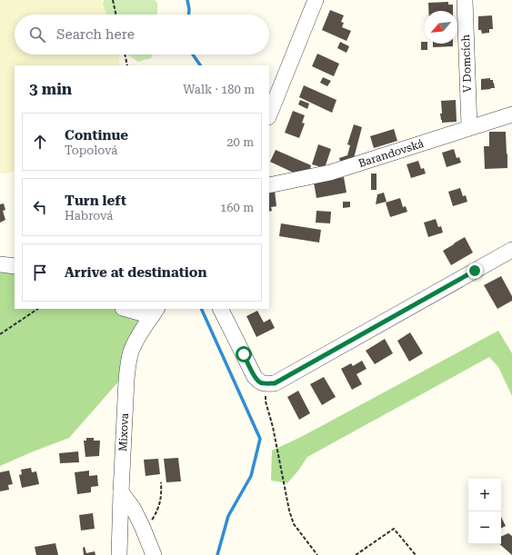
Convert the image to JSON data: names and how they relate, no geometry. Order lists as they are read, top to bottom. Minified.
{"streets":{"street":["V Domcích","Barandovská","Mixova"]},"crossings":[["V Domcích","Barandovská"]],"north":"bottom left","page":{"search":"Search here","heading":["3 min","Walk · 180 m"],"list":[["Continue","Topolová","20 m"],["Turn left","Habrová","160 m"],"Arrive at destination"],"map_buttons":["+","−"]}}
